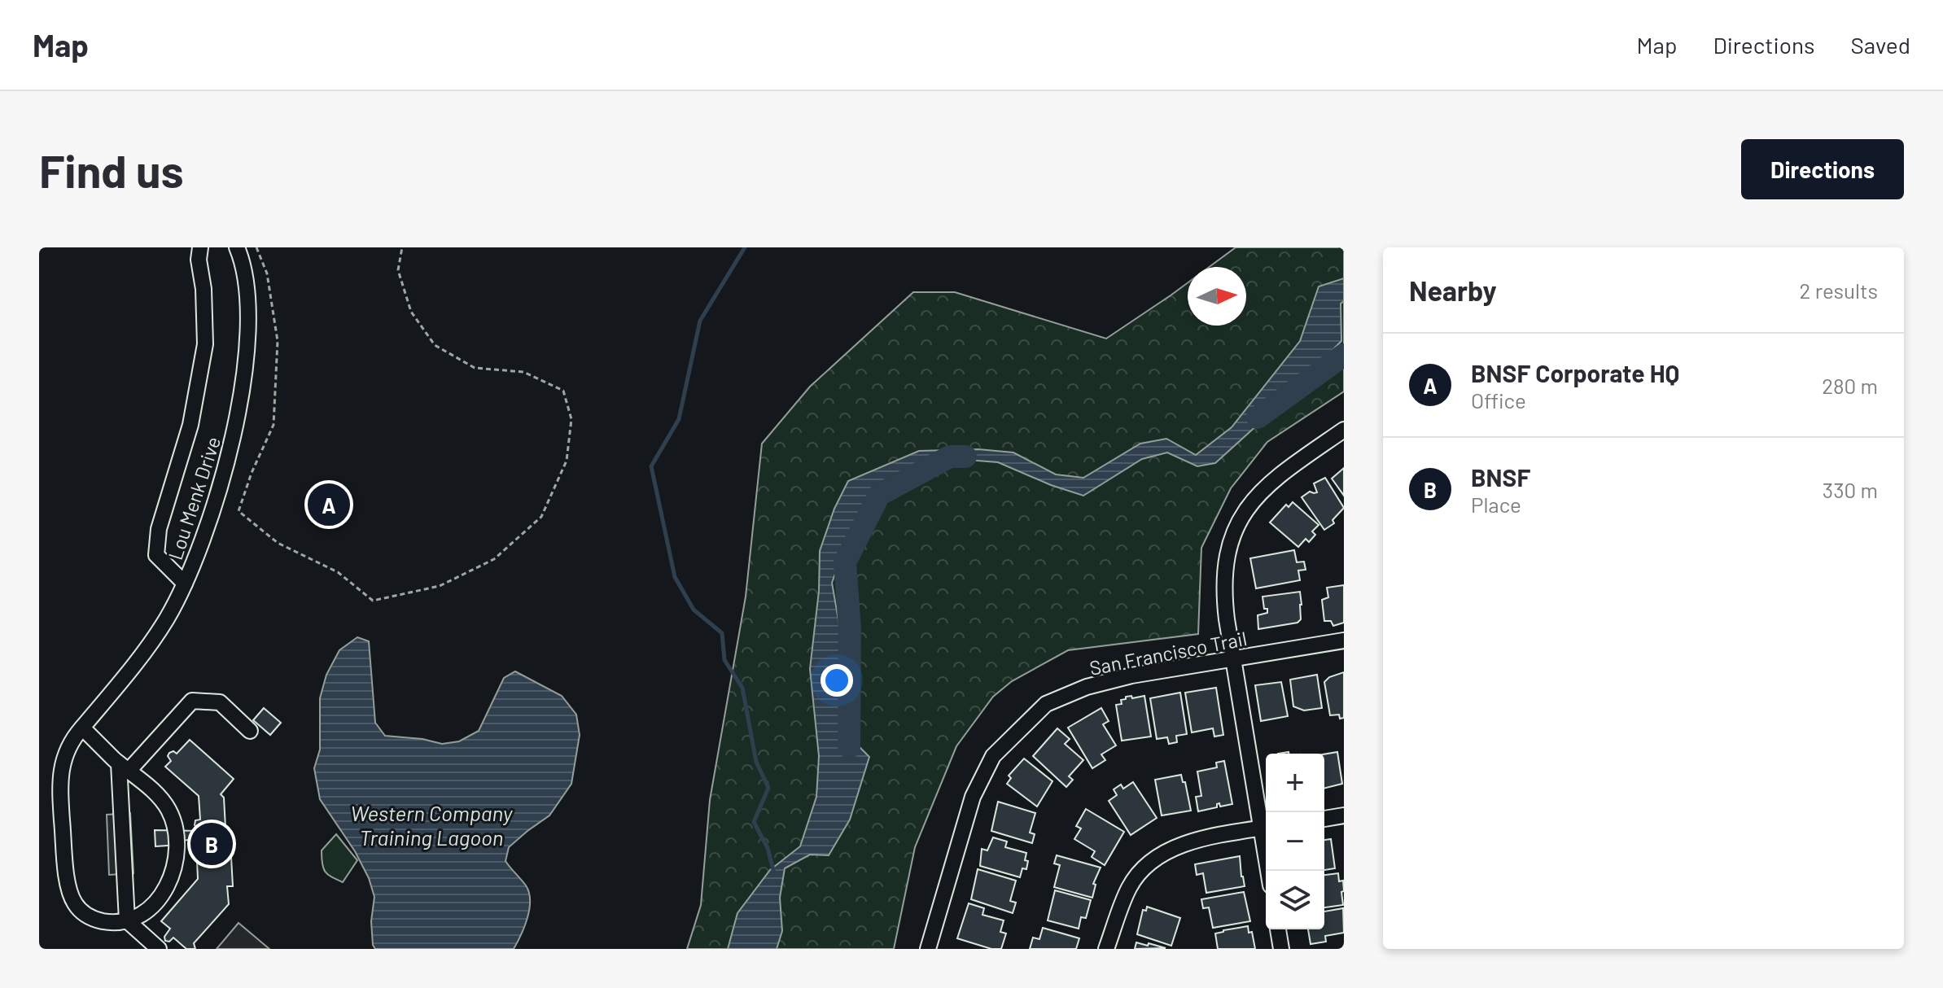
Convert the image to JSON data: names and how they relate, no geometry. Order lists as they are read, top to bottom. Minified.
{"streets":{"street":["Lou Menk Drive","San Francisco Trail"]},"water":["Western Company Training Lagoon"],"north":"right","page":{"header":"Map","nav":["Map","Directions","Saved"],"buttons":"Directions","title":"Find us","heading":["Nearby","2 results"],"list":[{"mark":"A","name":"BNSF Corporate HQ","note":"Office","value":"280 m"},{"mark":"B","name":"BNSF","note":"Place","value":"330 m"}],"pins":["A","B"],"map_buttons":["+","−"]}}
